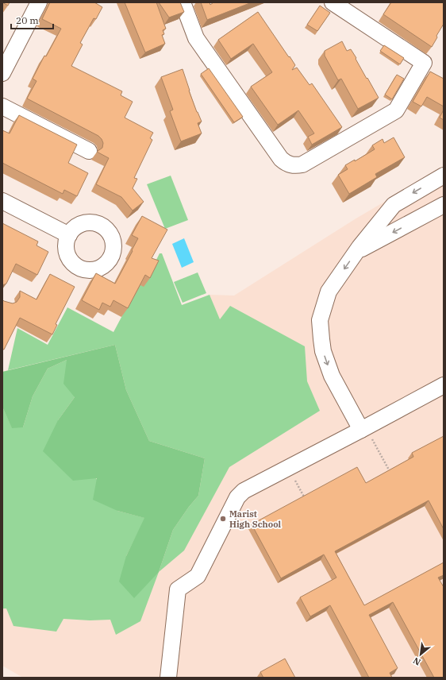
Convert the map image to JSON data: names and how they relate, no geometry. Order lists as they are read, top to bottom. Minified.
{"places":["Marist High School"],"scale_bar":"20 m","north":"bottom left"}
